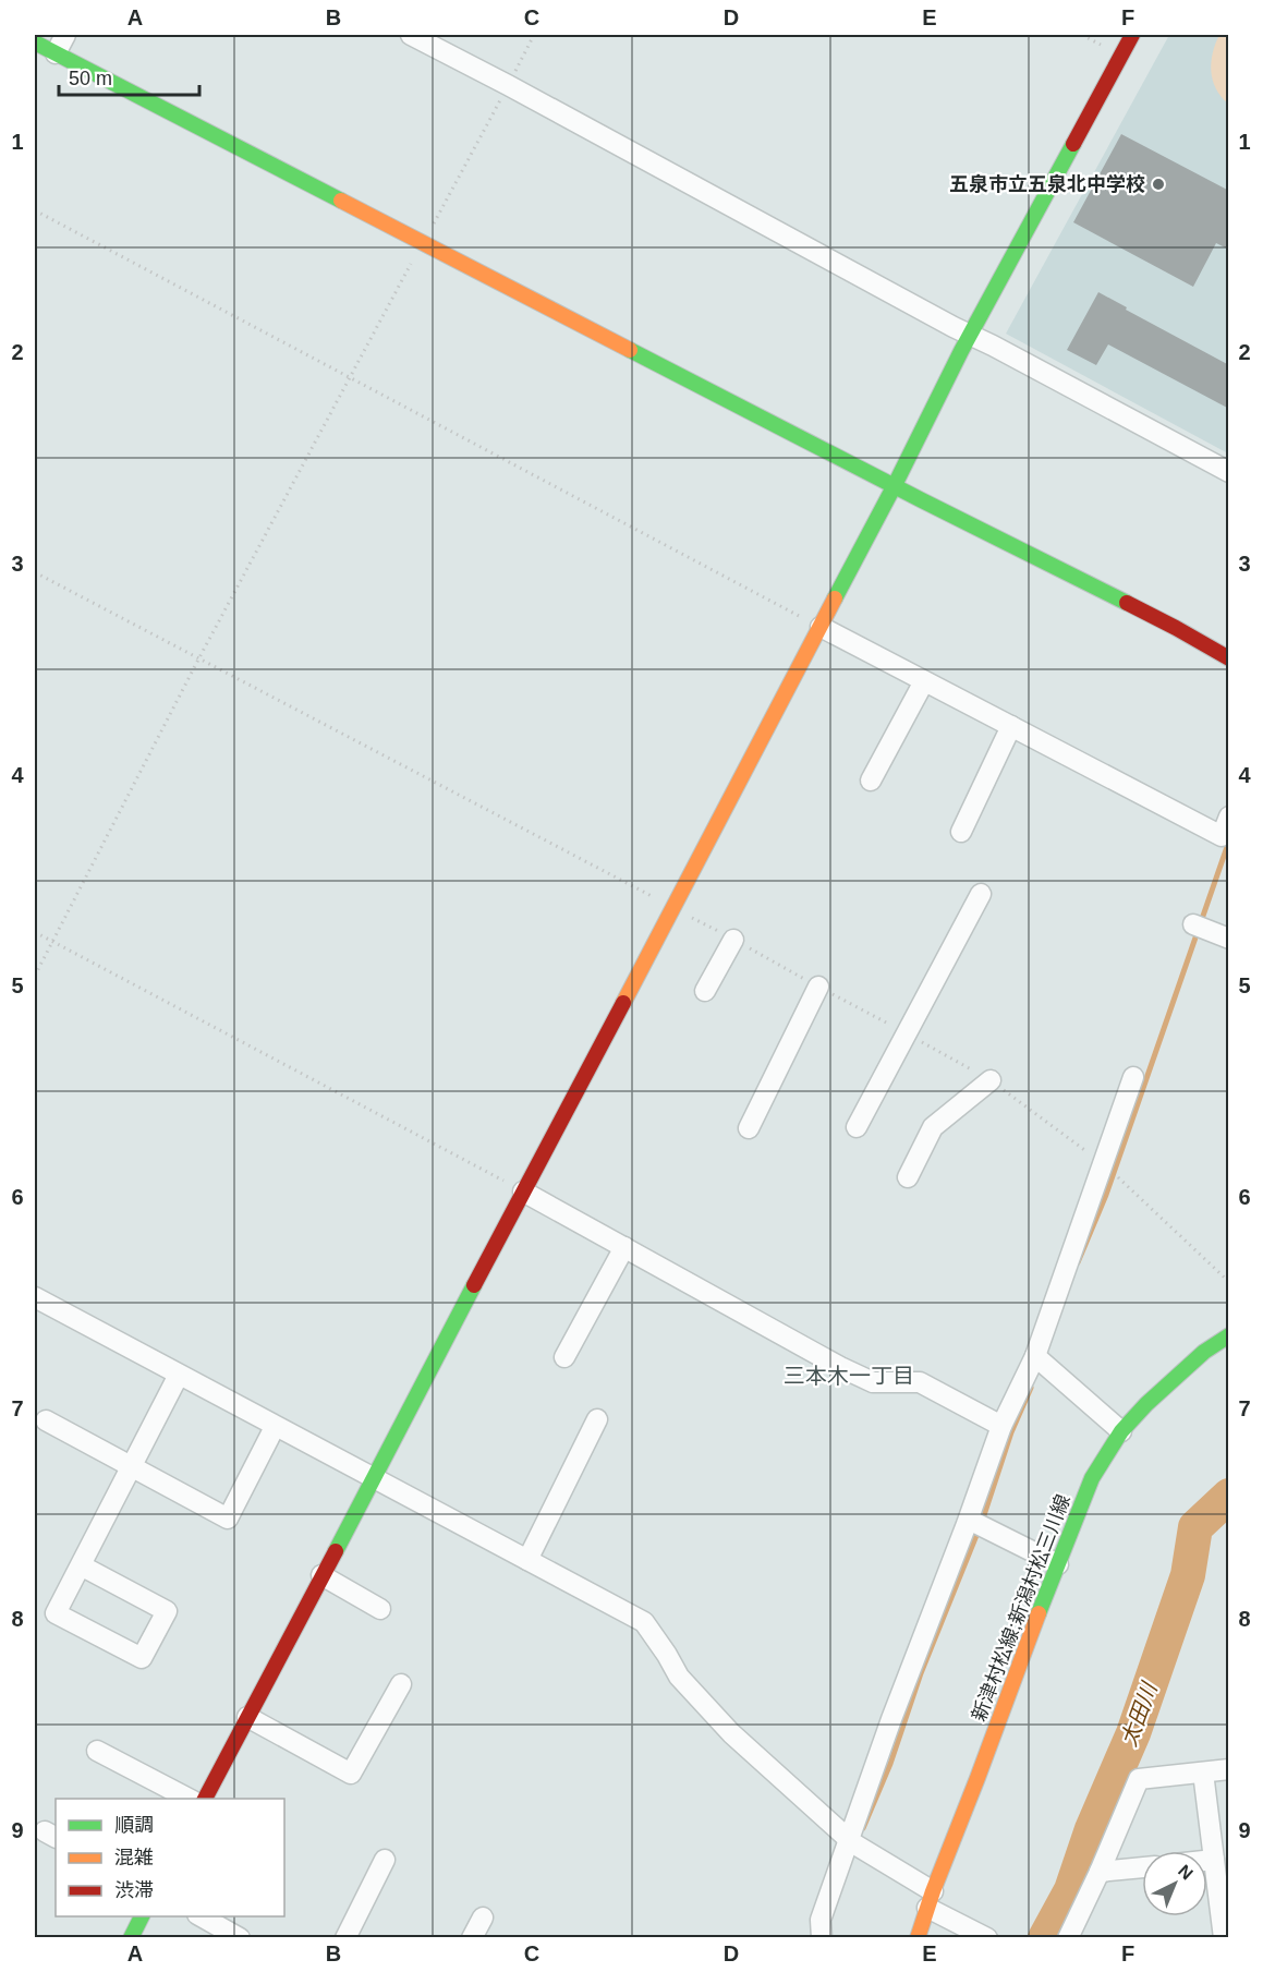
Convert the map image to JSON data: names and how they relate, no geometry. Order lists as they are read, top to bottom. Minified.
{"streets":{"street":["新津村松線;新潟村松三川線"]},"districts":["三本木一丁目"],"water":["太田川"],"places":["五泉市立五泉北中学校"],"legend":["順調","混雑","渋滞"],"scale_bar":"50 m","north":"top right","grid":{"columns":["A","B","C","D","E","F"],"rows":["1","2","3","4","5","6","7","8","9"]}}
